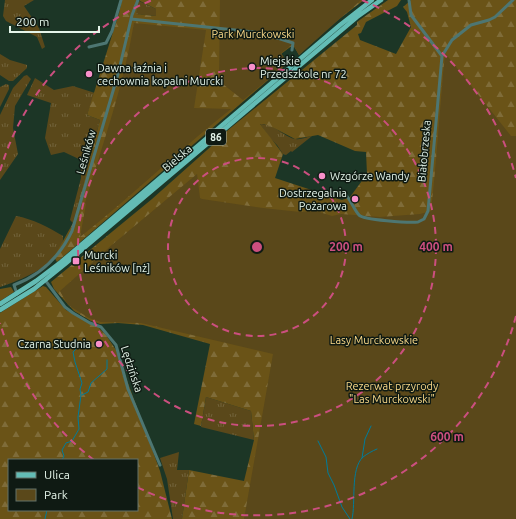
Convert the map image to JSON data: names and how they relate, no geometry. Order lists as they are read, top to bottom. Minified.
{"streets":{"main road":["86","Bielska"],"street":["Białobrzeska","Leśników","Lędzińska"]},"crossings":[["Leśników","Bielska"],["Bielska","Lędzińska"]],"parks":["Park Murckowski","Lasy Murckowskie","Rezerwat przyrody \"Las Murckowski\""],"places":{"other":["Miejskie Przedszkole nr 72","Dawna łaźnia i cechownia kopalni Murcki","Wzgórze Wandy","Dostrzegalnia Pożarowa","Czarna Studnia"],"transit":["Murcki Leśników [nż]"]},"legend":["Ulica","Park"],"scale_bar":"200 m","rings":["200 m","400 m","600 m"]}
